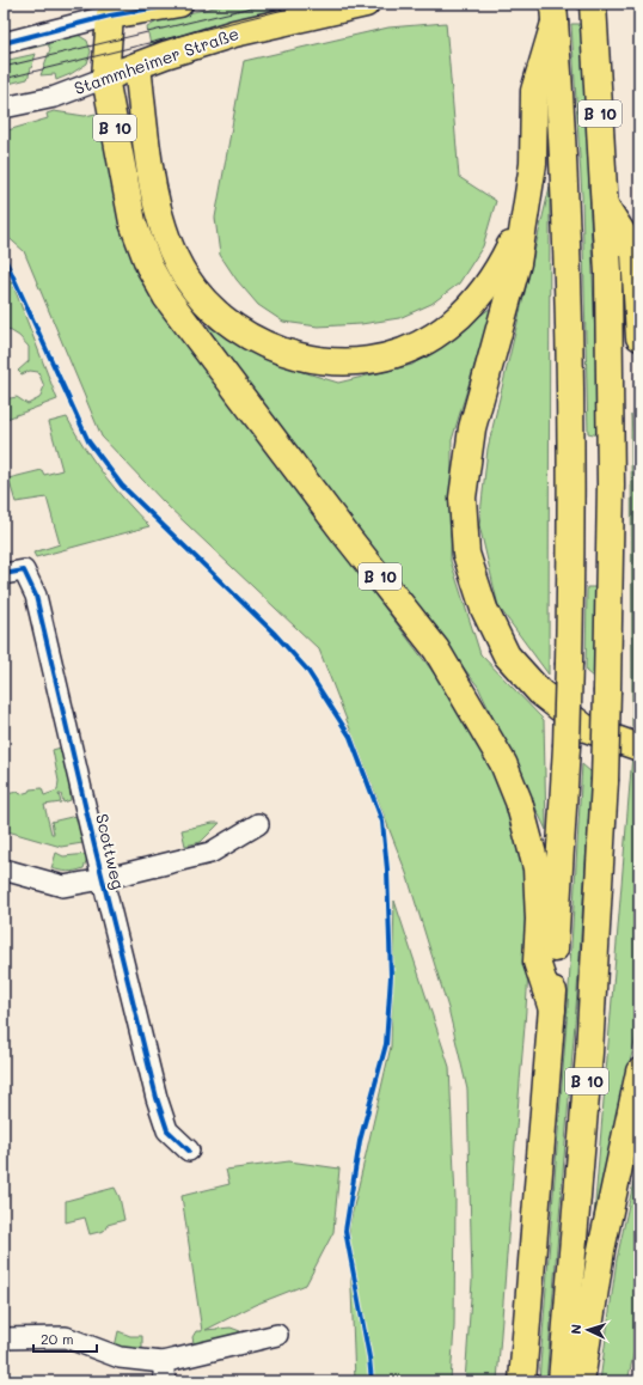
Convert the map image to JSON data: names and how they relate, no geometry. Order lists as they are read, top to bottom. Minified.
{"streets":{"main road":["Stammheimer Straße","B 10"],"street":["Scottweg"]},"crossings":[["Stammheimer Straße","B 10"]],"scale_bar":"20 m","north":"left"}
